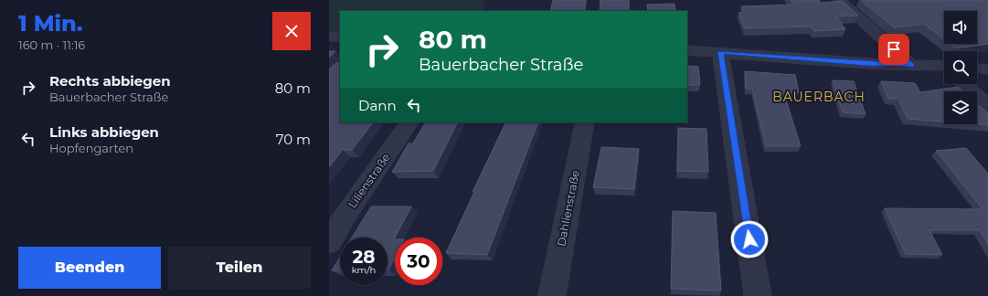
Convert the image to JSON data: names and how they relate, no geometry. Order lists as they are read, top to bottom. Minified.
{"streets":{"street":["Lilienstraße","Dahlienstraße"]},"districts":["BAUERBACH"],"page":{"heading":["1 Min.","160 m · 11:16"],"turn":["80 m","Bauerbacher Straße"],"list":[{"name":"Rechts abbiegen","note":"Bauerbacher Straße","value":"80 m"},{"name":"Links abbiegen","note":"Hopfengarten","value":"70 m"}],"then":"Dann","speed":"28 km/h","limit":"30","buttons":["Beenden","Teilen"]}}
